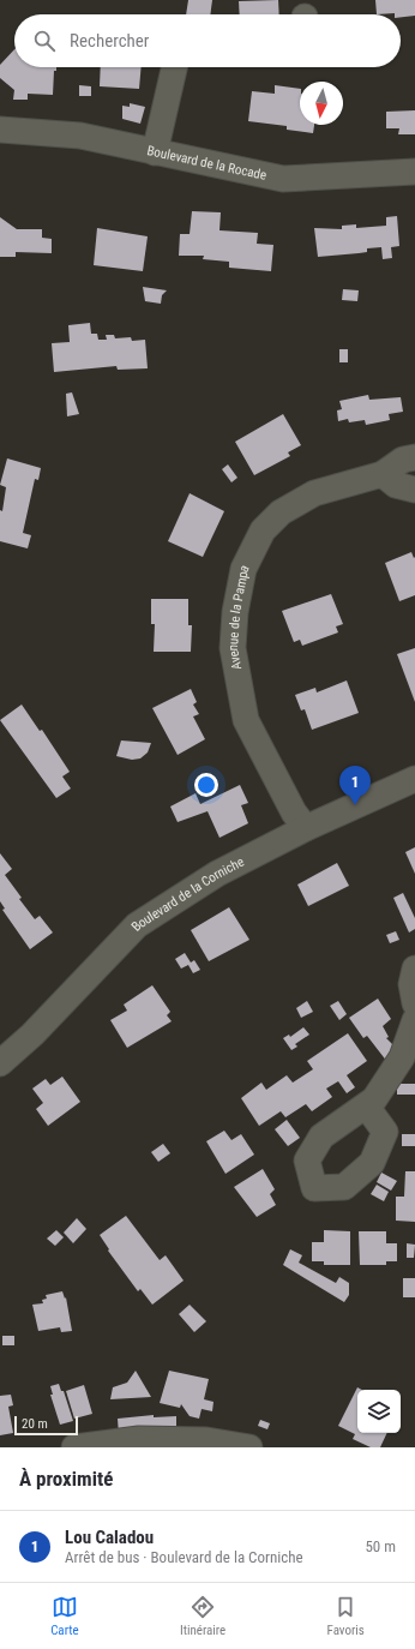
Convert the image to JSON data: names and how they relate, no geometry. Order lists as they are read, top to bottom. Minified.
{"streets":{"street":["Boulevard de la Rocade","Avenue de la Pampa","Boulevard de la Corniche"]},"crossings":[["Avenue de la Pampa","Boulevard de la Corniche"]],"scale_bar":"20 m","north":"bottom","page":{"search":"Rechercher","pins":"1","scale":"20 m","heading":"À proximité","list":[{"mark":"1","name":"Lou Caladou","note":"Arrêt de bus · Boulevard de la Corniche","value":"50 m"}],"nav":["Carte","Itinéraire","Favoris"]}}
